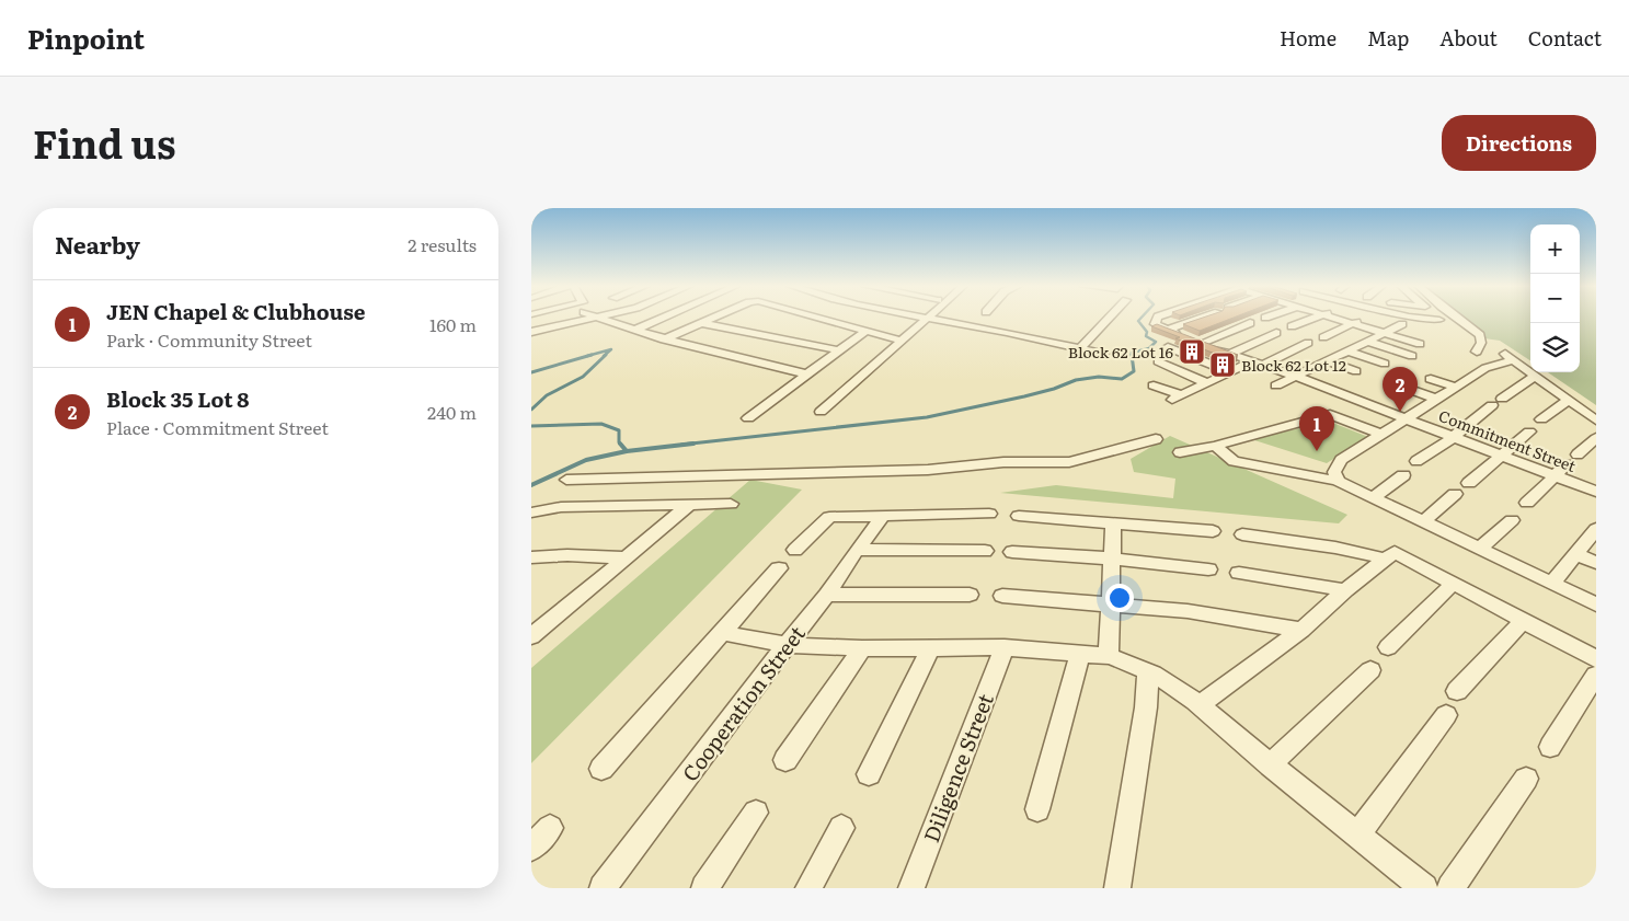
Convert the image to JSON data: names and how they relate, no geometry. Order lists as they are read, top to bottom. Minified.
{"streets":{"street":["Commitment Street","Cooperation Street","Diligence Street"]},"places":{"building":["Block 62 Lot 16","Block 62 Lot 12"]},"page":{"header":"Pinpoint","nav":["Home","Map","About","Contact"],"title":"Find us","buttons":"Directions","heading":["Nearby","2 results"],"map_buttons":["+","−"],"list":[{"mark":"1","name":"JEN Chapel & Clubhouse","note":"Park · Community Street","value":"160 m"},{"mark":"2","name":"Block 35 Lot 8","note":"Place · Commitment Street","value":"240 m"}],"pins":["2","1"]}}
